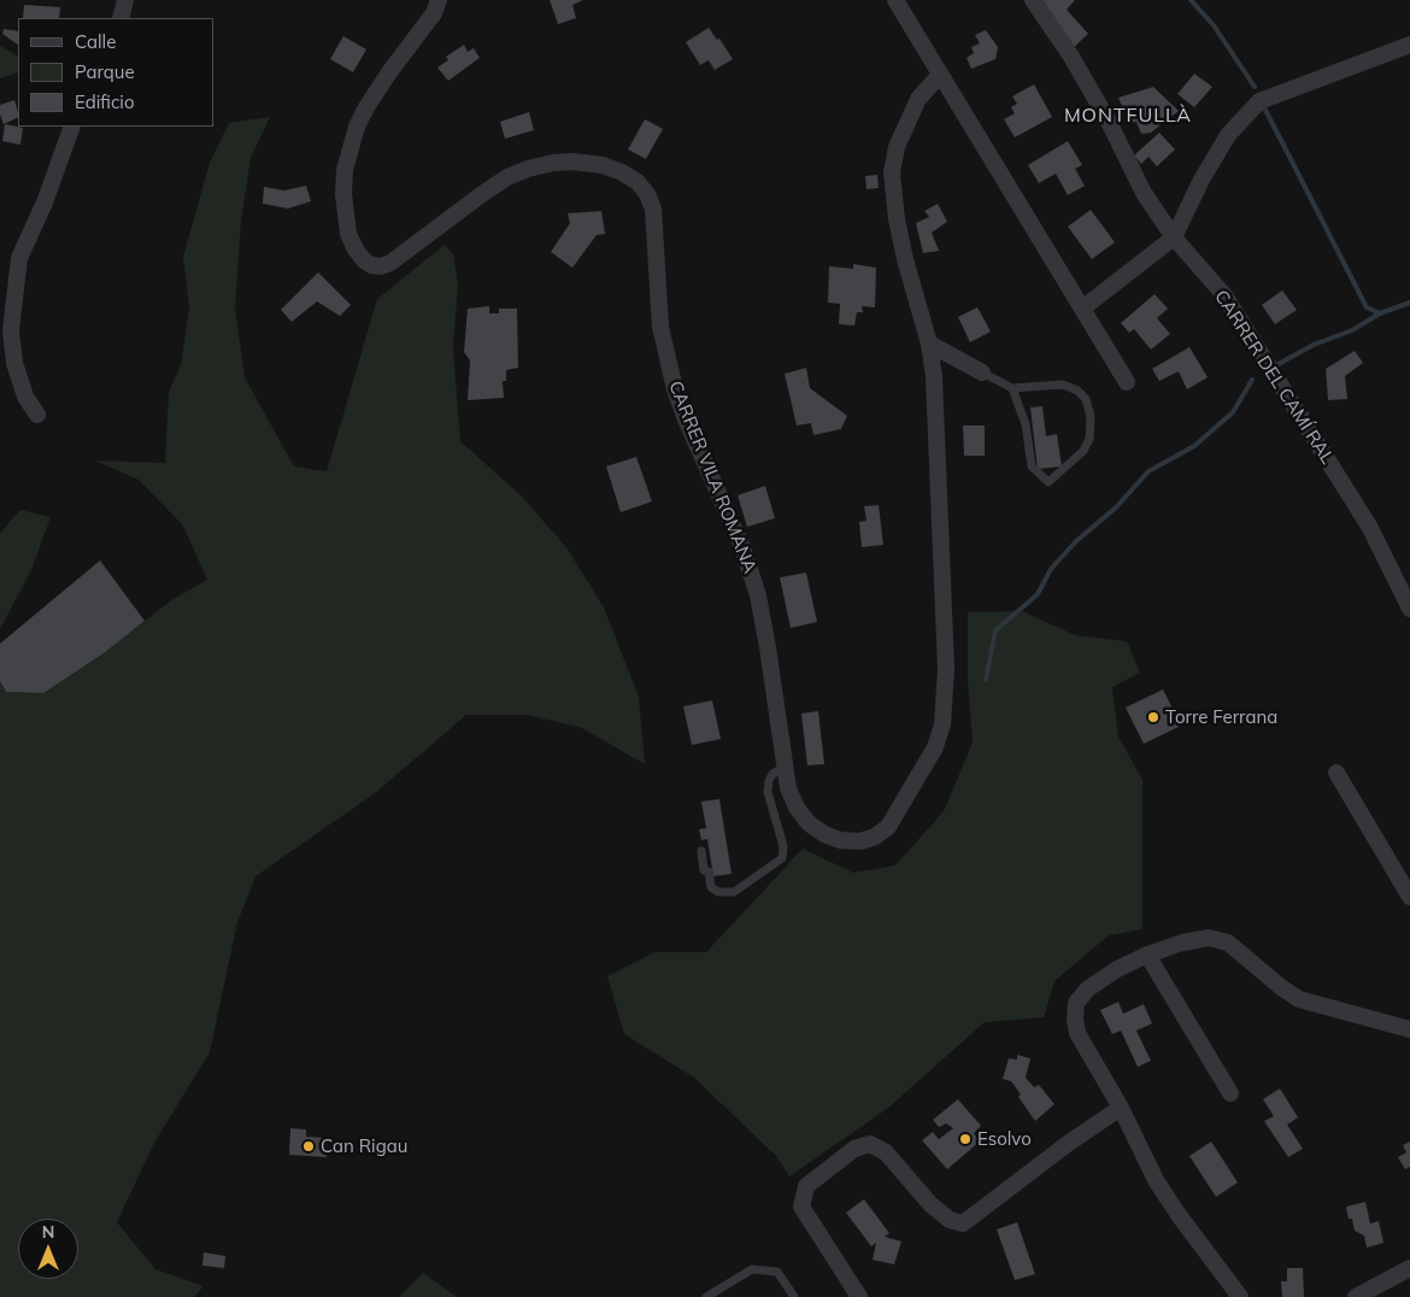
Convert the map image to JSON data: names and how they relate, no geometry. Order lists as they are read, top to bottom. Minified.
{"streets":{"street":["CARRER DEL CAMÍ RAL","CARRER VILA ROMANA"]},"districts":["MONTFULLÀ"],"places":["Torre Ferrana","Esolvo","Can Rigau"],"legend":["Calle","Parque","Edificio"],"north":"top"}
